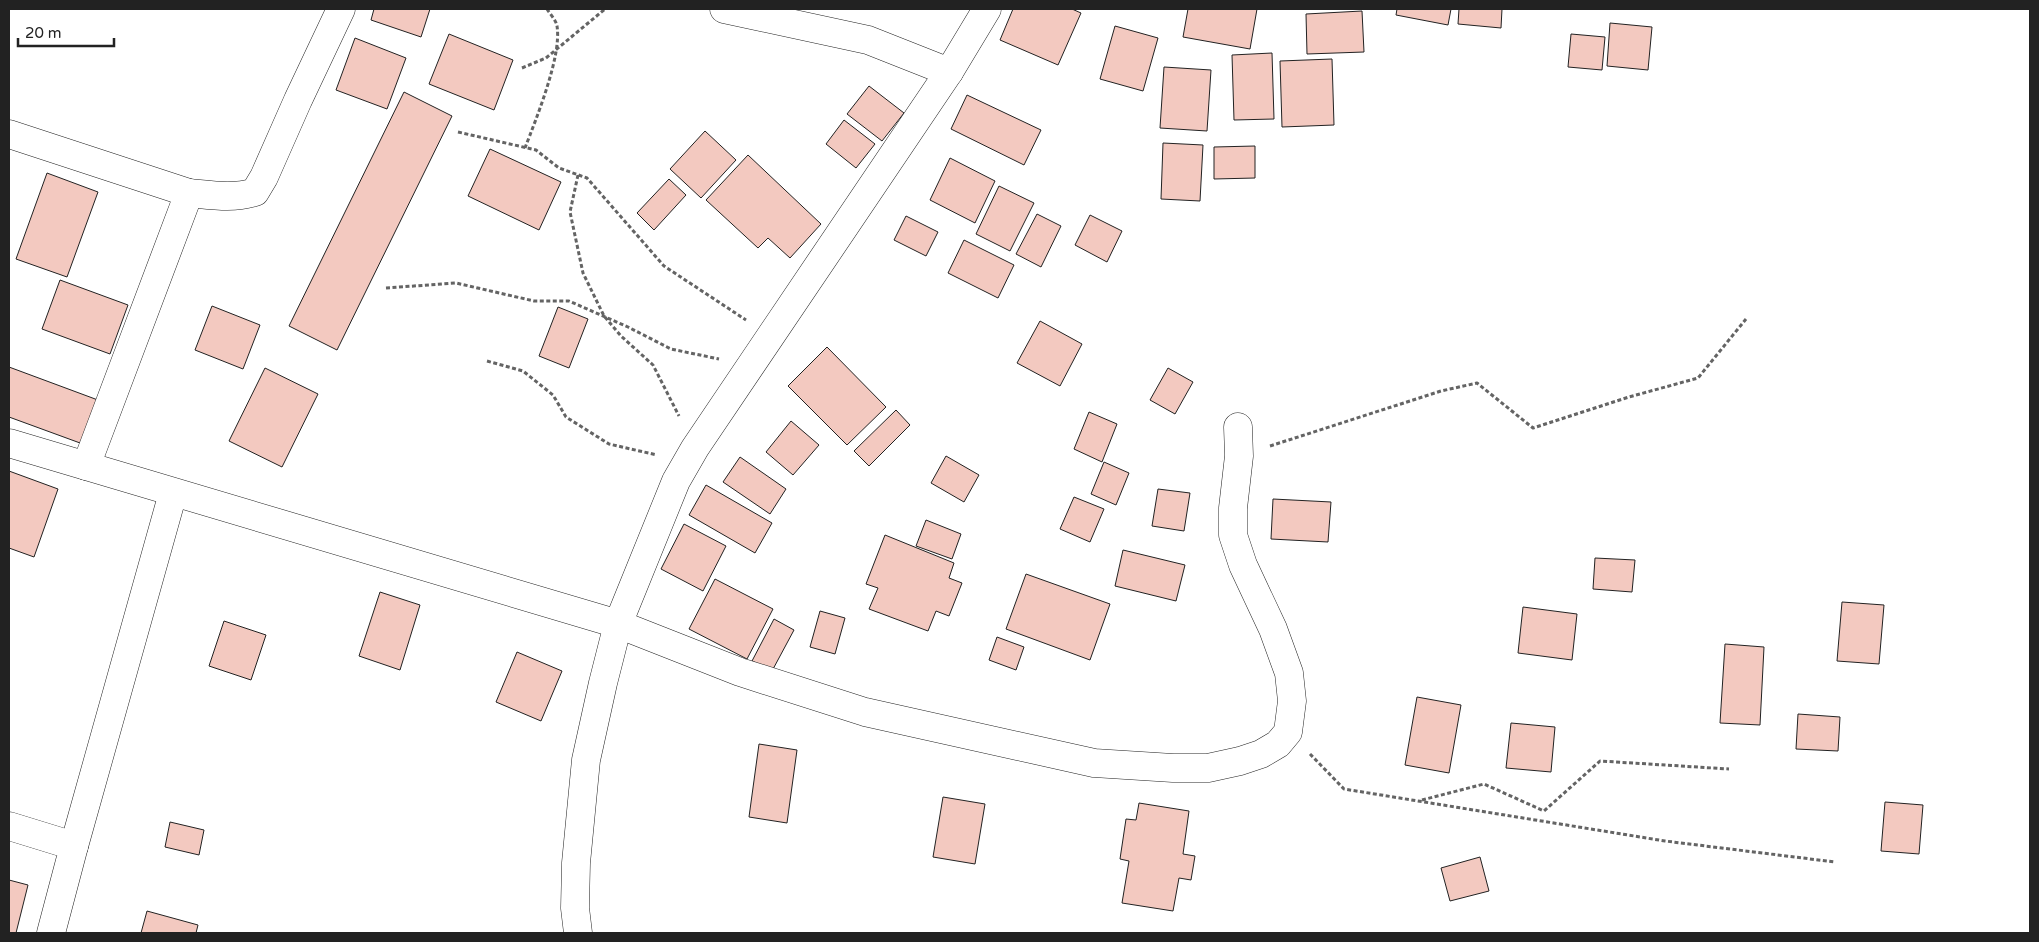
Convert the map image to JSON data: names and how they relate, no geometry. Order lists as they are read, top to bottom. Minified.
{"scale_bar":"20 m"}
